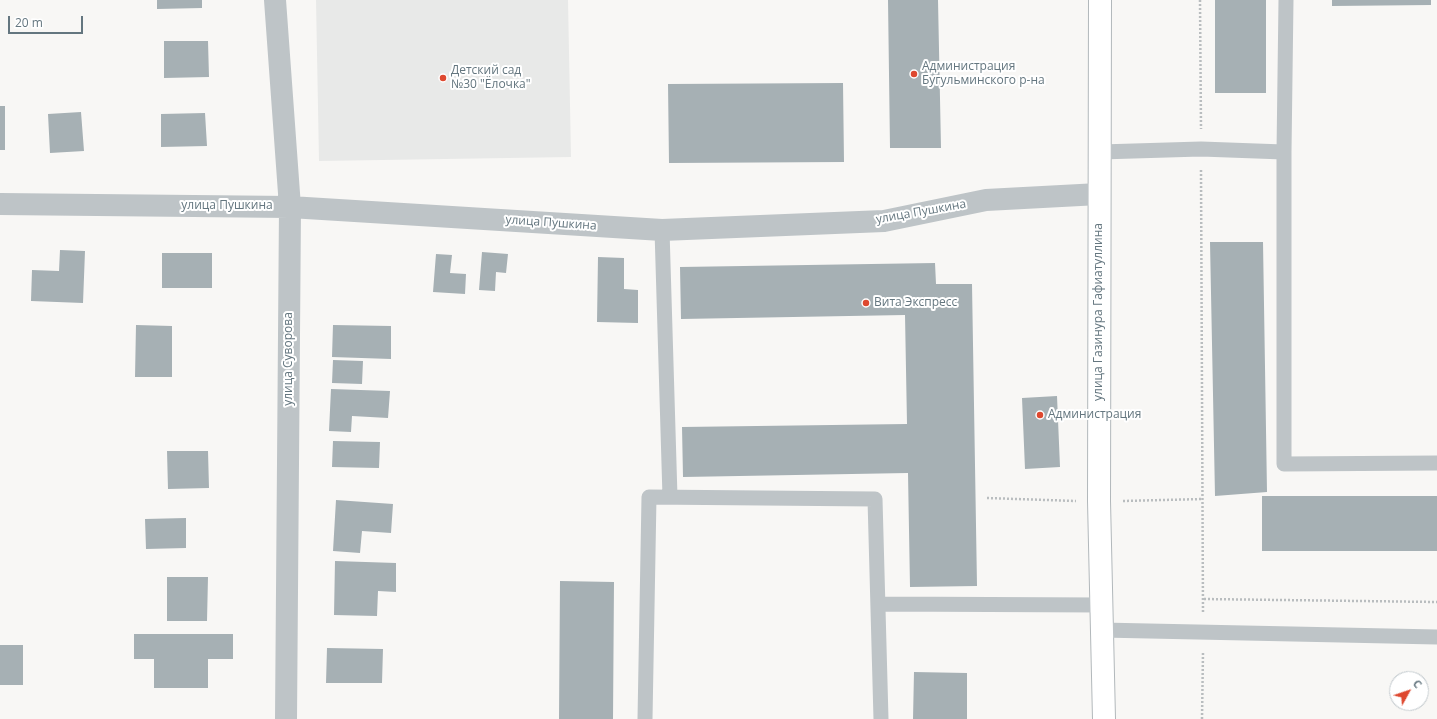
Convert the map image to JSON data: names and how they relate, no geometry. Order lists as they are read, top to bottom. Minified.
{"streets":{"main road":["улица Газинура Гафиатуллина"],"street":["улица Пушкина","улица Суворова"]},"crossings":[["улица Пушкина","улица Газинура Гафиатуллина"],["улица Пушкина","улица Суворова"]],"places":["Администрация Бугульминского р-на","Детский сад №30 \"Ёлочка\"","Вита Экспресс","Администрация"],"scale_bar":"20 m","north":"top right"}
